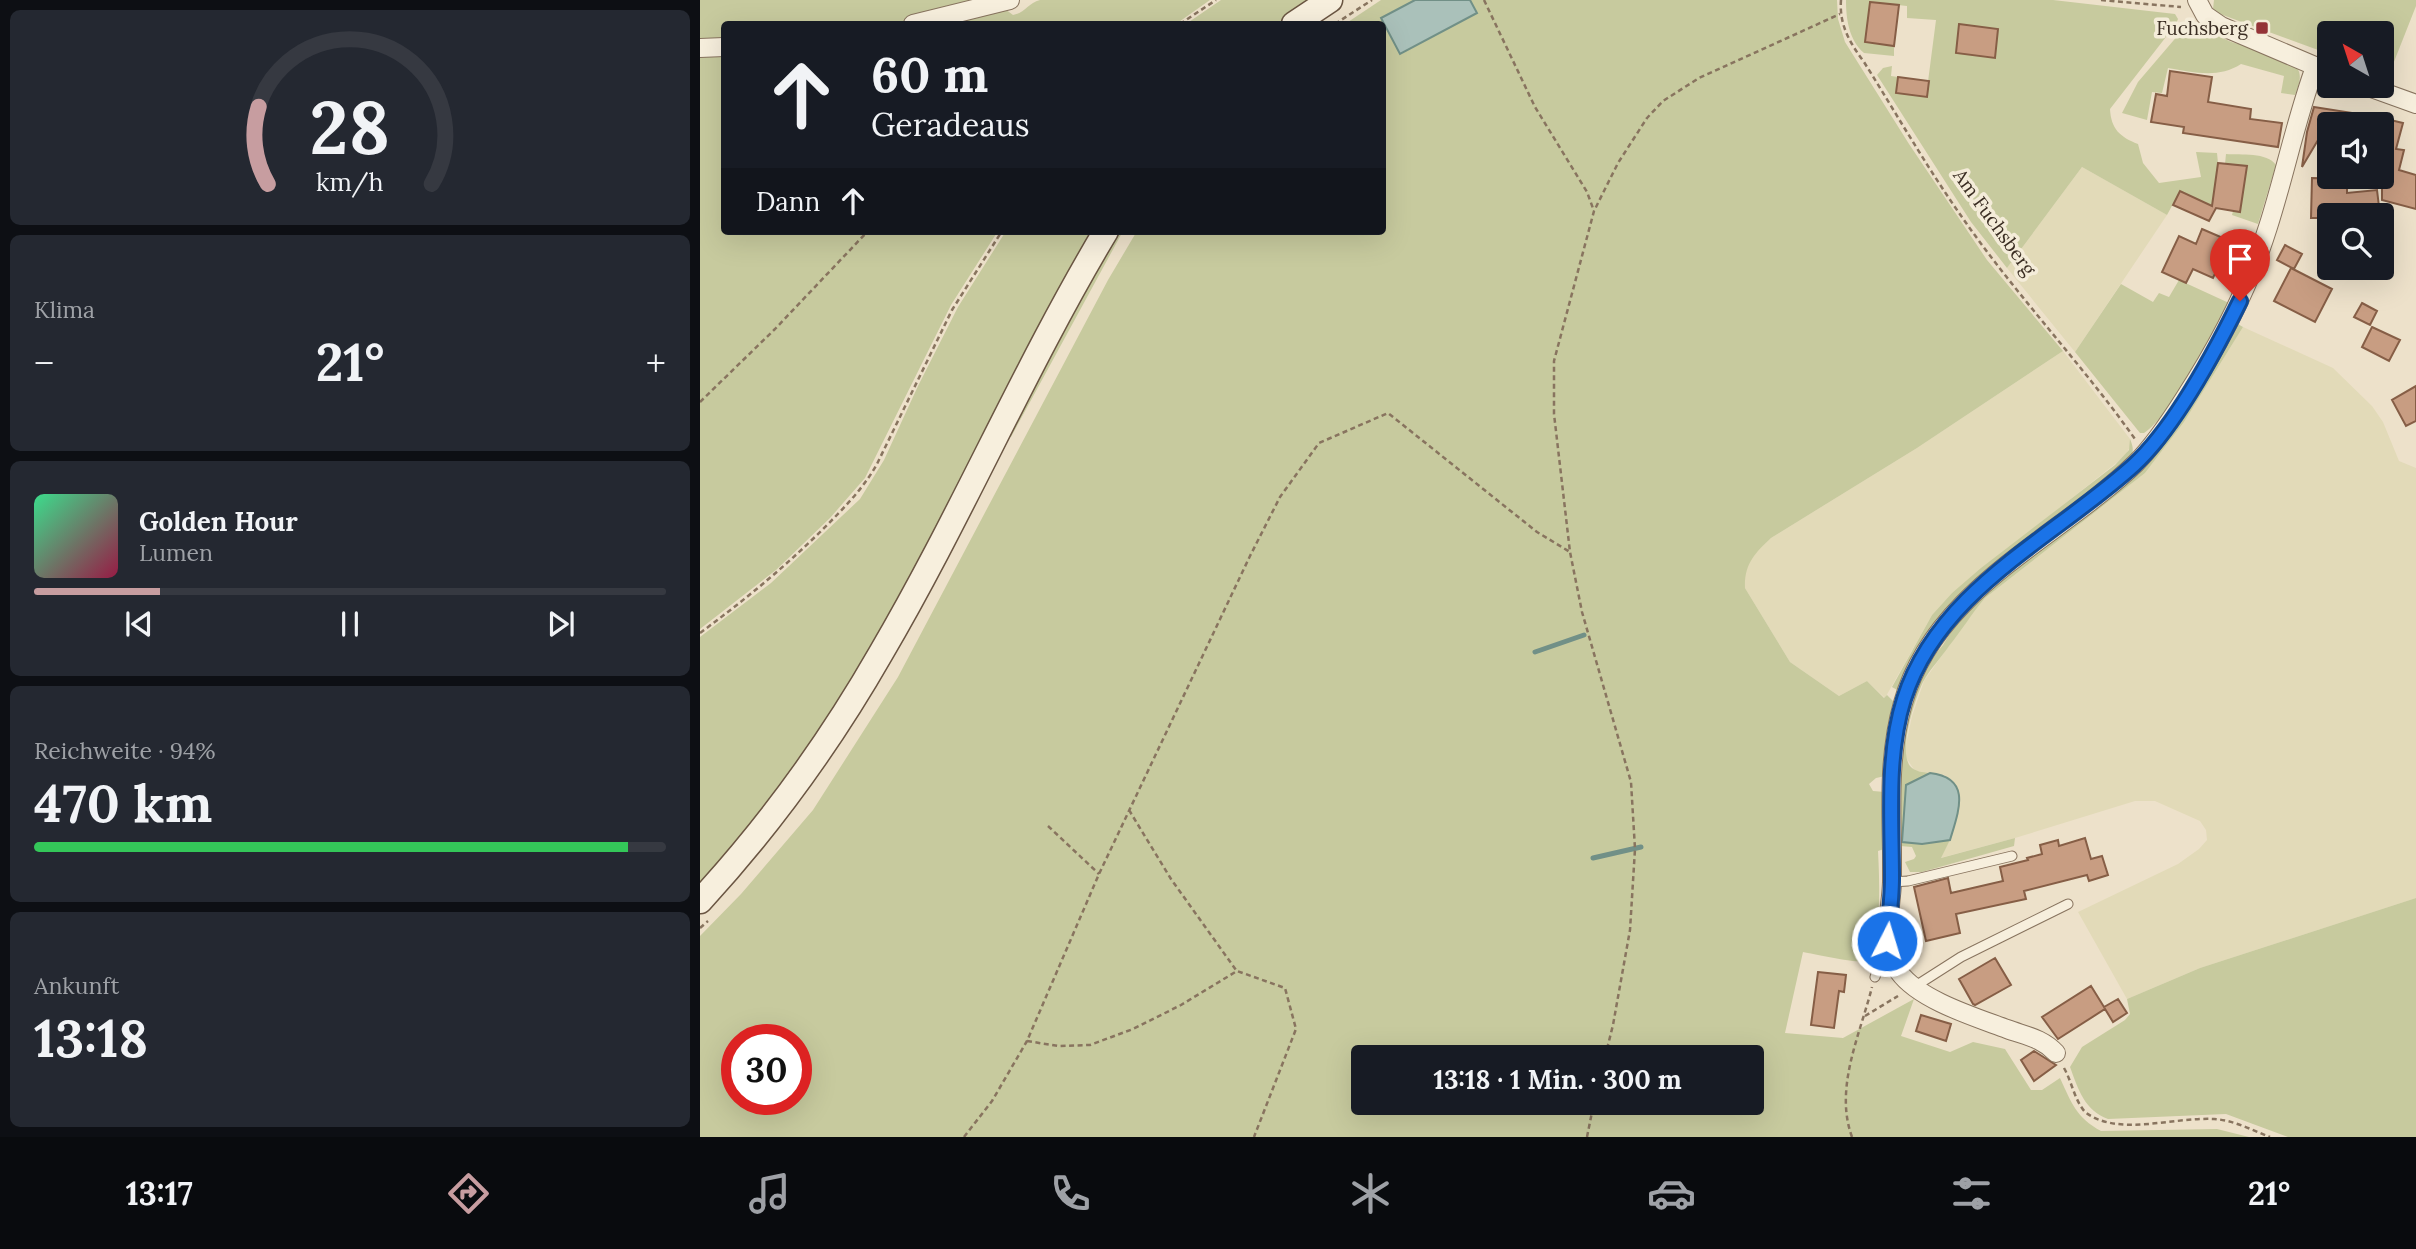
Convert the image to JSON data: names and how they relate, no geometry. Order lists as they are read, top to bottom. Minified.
{"streets":{"path":["Am Fuchsberg"]},"places":{"transit":["Fuchsberg"]},"north":"top left","page":{"turn":["60 m","Geradeaus"],"then":"Dann","tile":["Klima",["Reichweite · 94%","470 km"],["Ankunft","13:18"]],"heat":["−","21°","+"],"song":["Golden Hour","Lumen"],"limit":"30","trip":"13:18 · 1 Min. · 300 m","tabs":["13:17","21°"],"gauge":["28","km/h"]}}
